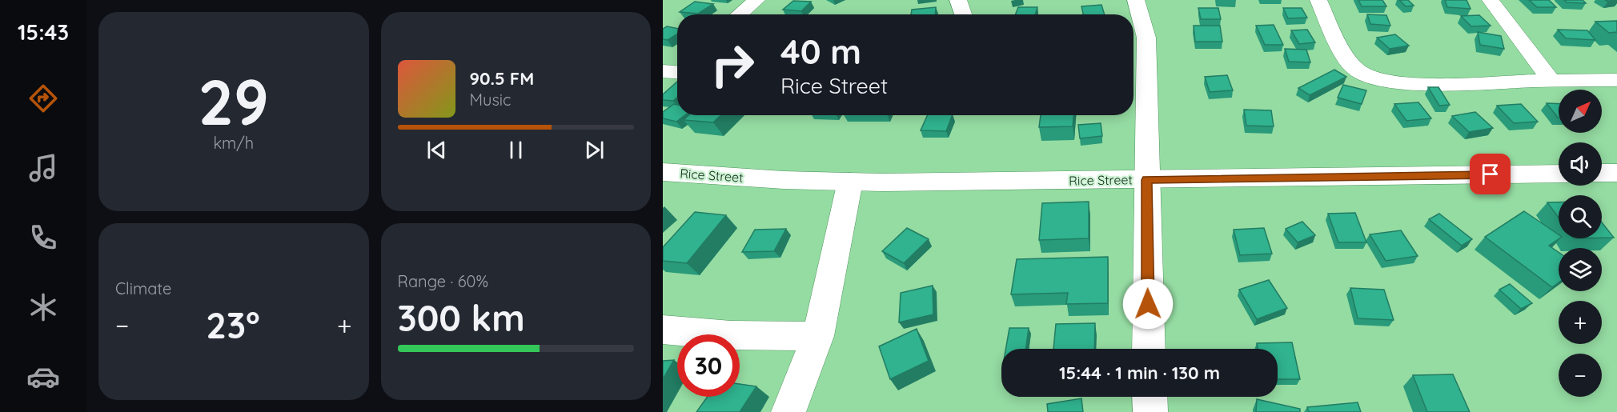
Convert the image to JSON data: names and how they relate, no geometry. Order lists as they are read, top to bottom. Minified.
{"streets":{"street":["Rice Street"]},"north":"top right","page":{"tabs":"15:43","tile":[["29","km/h"],"Climate",["Range · 60%","300 km"]],"turn":["40 m","Rice Street"],"song":["90.5 FM","Music"],"map_buttons":["+","−"],"heat":["−","23°","+"],"limit":"30","trip":"15:44 · 1 min · 130 m"}}
